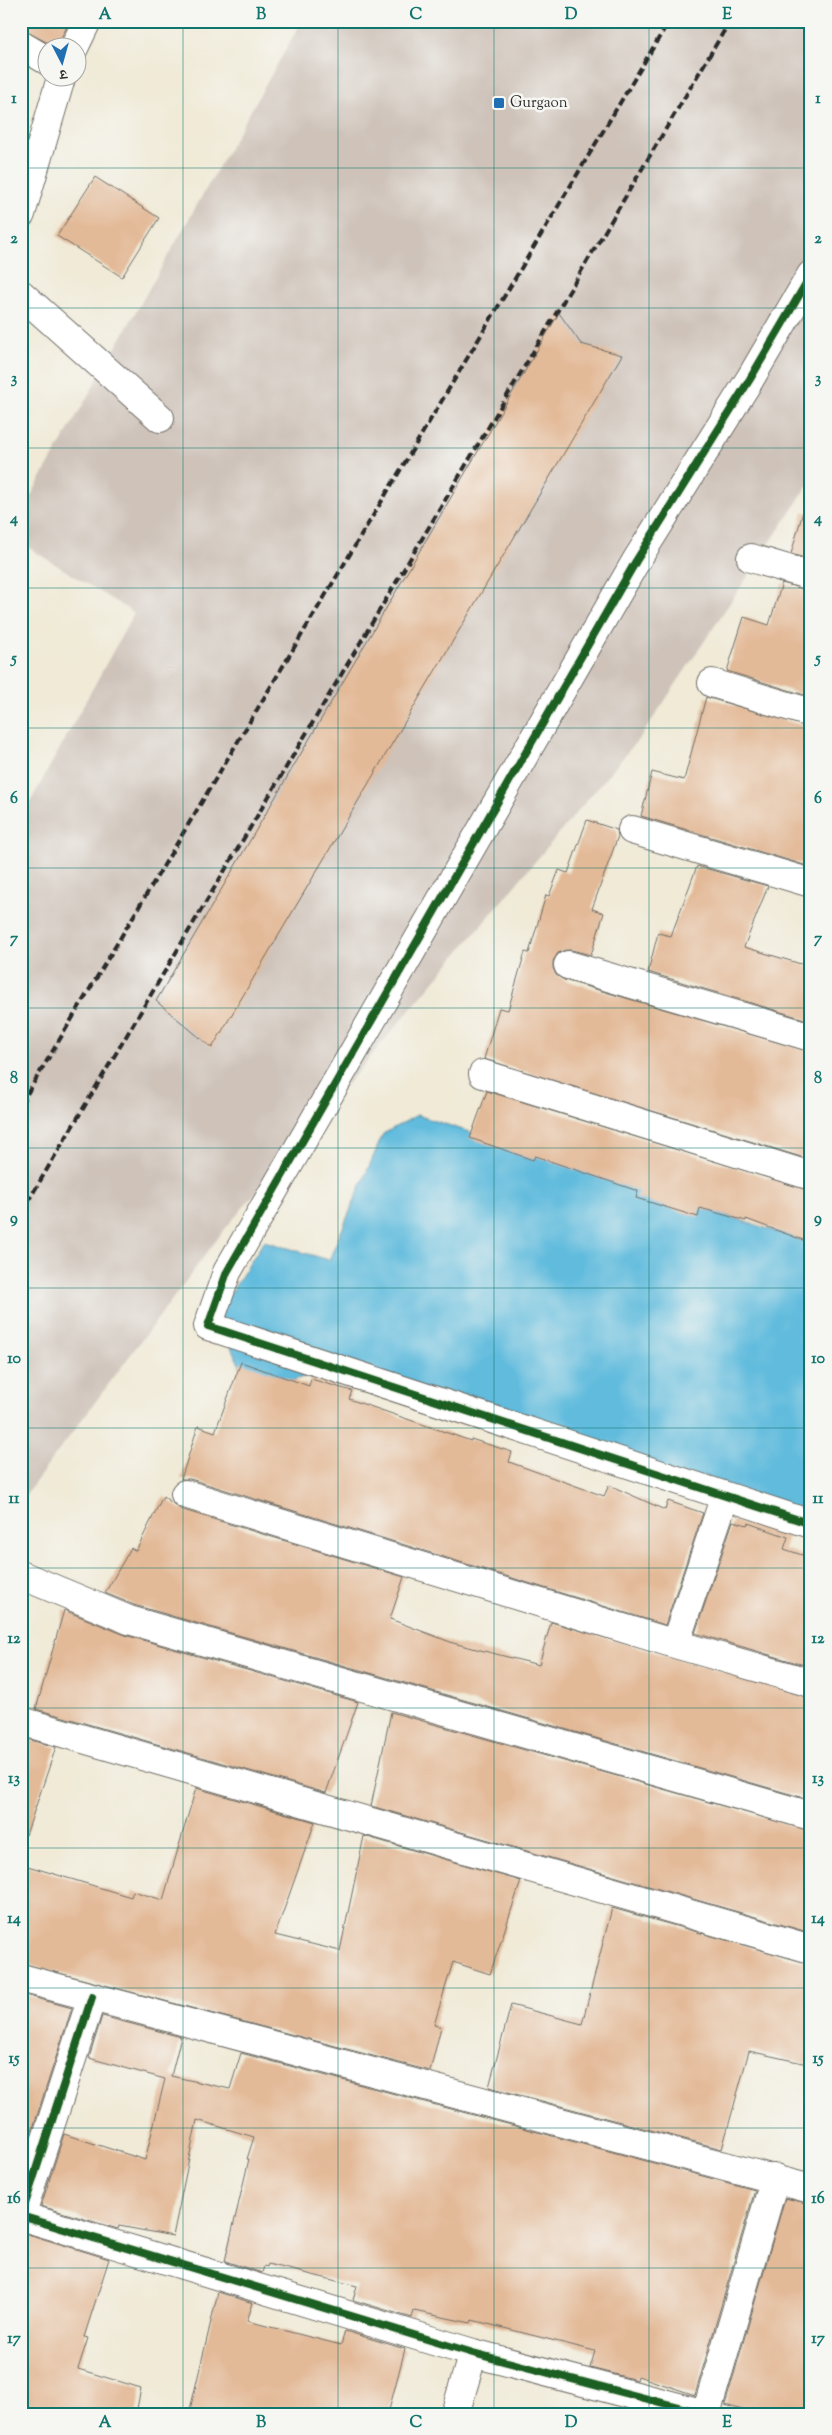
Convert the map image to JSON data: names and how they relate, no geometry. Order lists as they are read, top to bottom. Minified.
{"places":{"transit":["Gurgaon"]},"north":"bottom","grid":{"columns":["A","B","C","D","E"],"rows":["1","2","3","4","5","6","7","8","9","10","11","12","13","14","15","16","17"]}}
